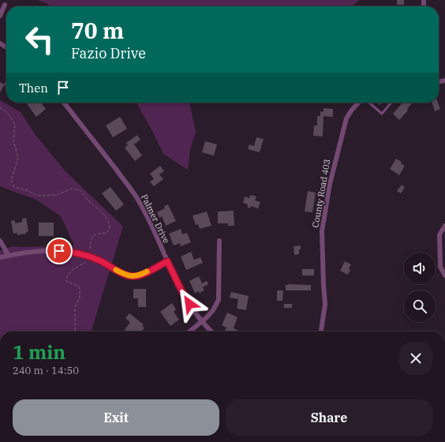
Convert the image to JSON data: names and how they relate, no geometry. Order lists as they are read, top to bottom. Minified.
{"streets":{"street":["County Road 403","Palmer Drive"]},"page":{"turn":["70 m","Fazio Drive"],"then":"Then","heading":["1 min","240 m · 14:50"],"buttons":["Exit","Share"]}}
